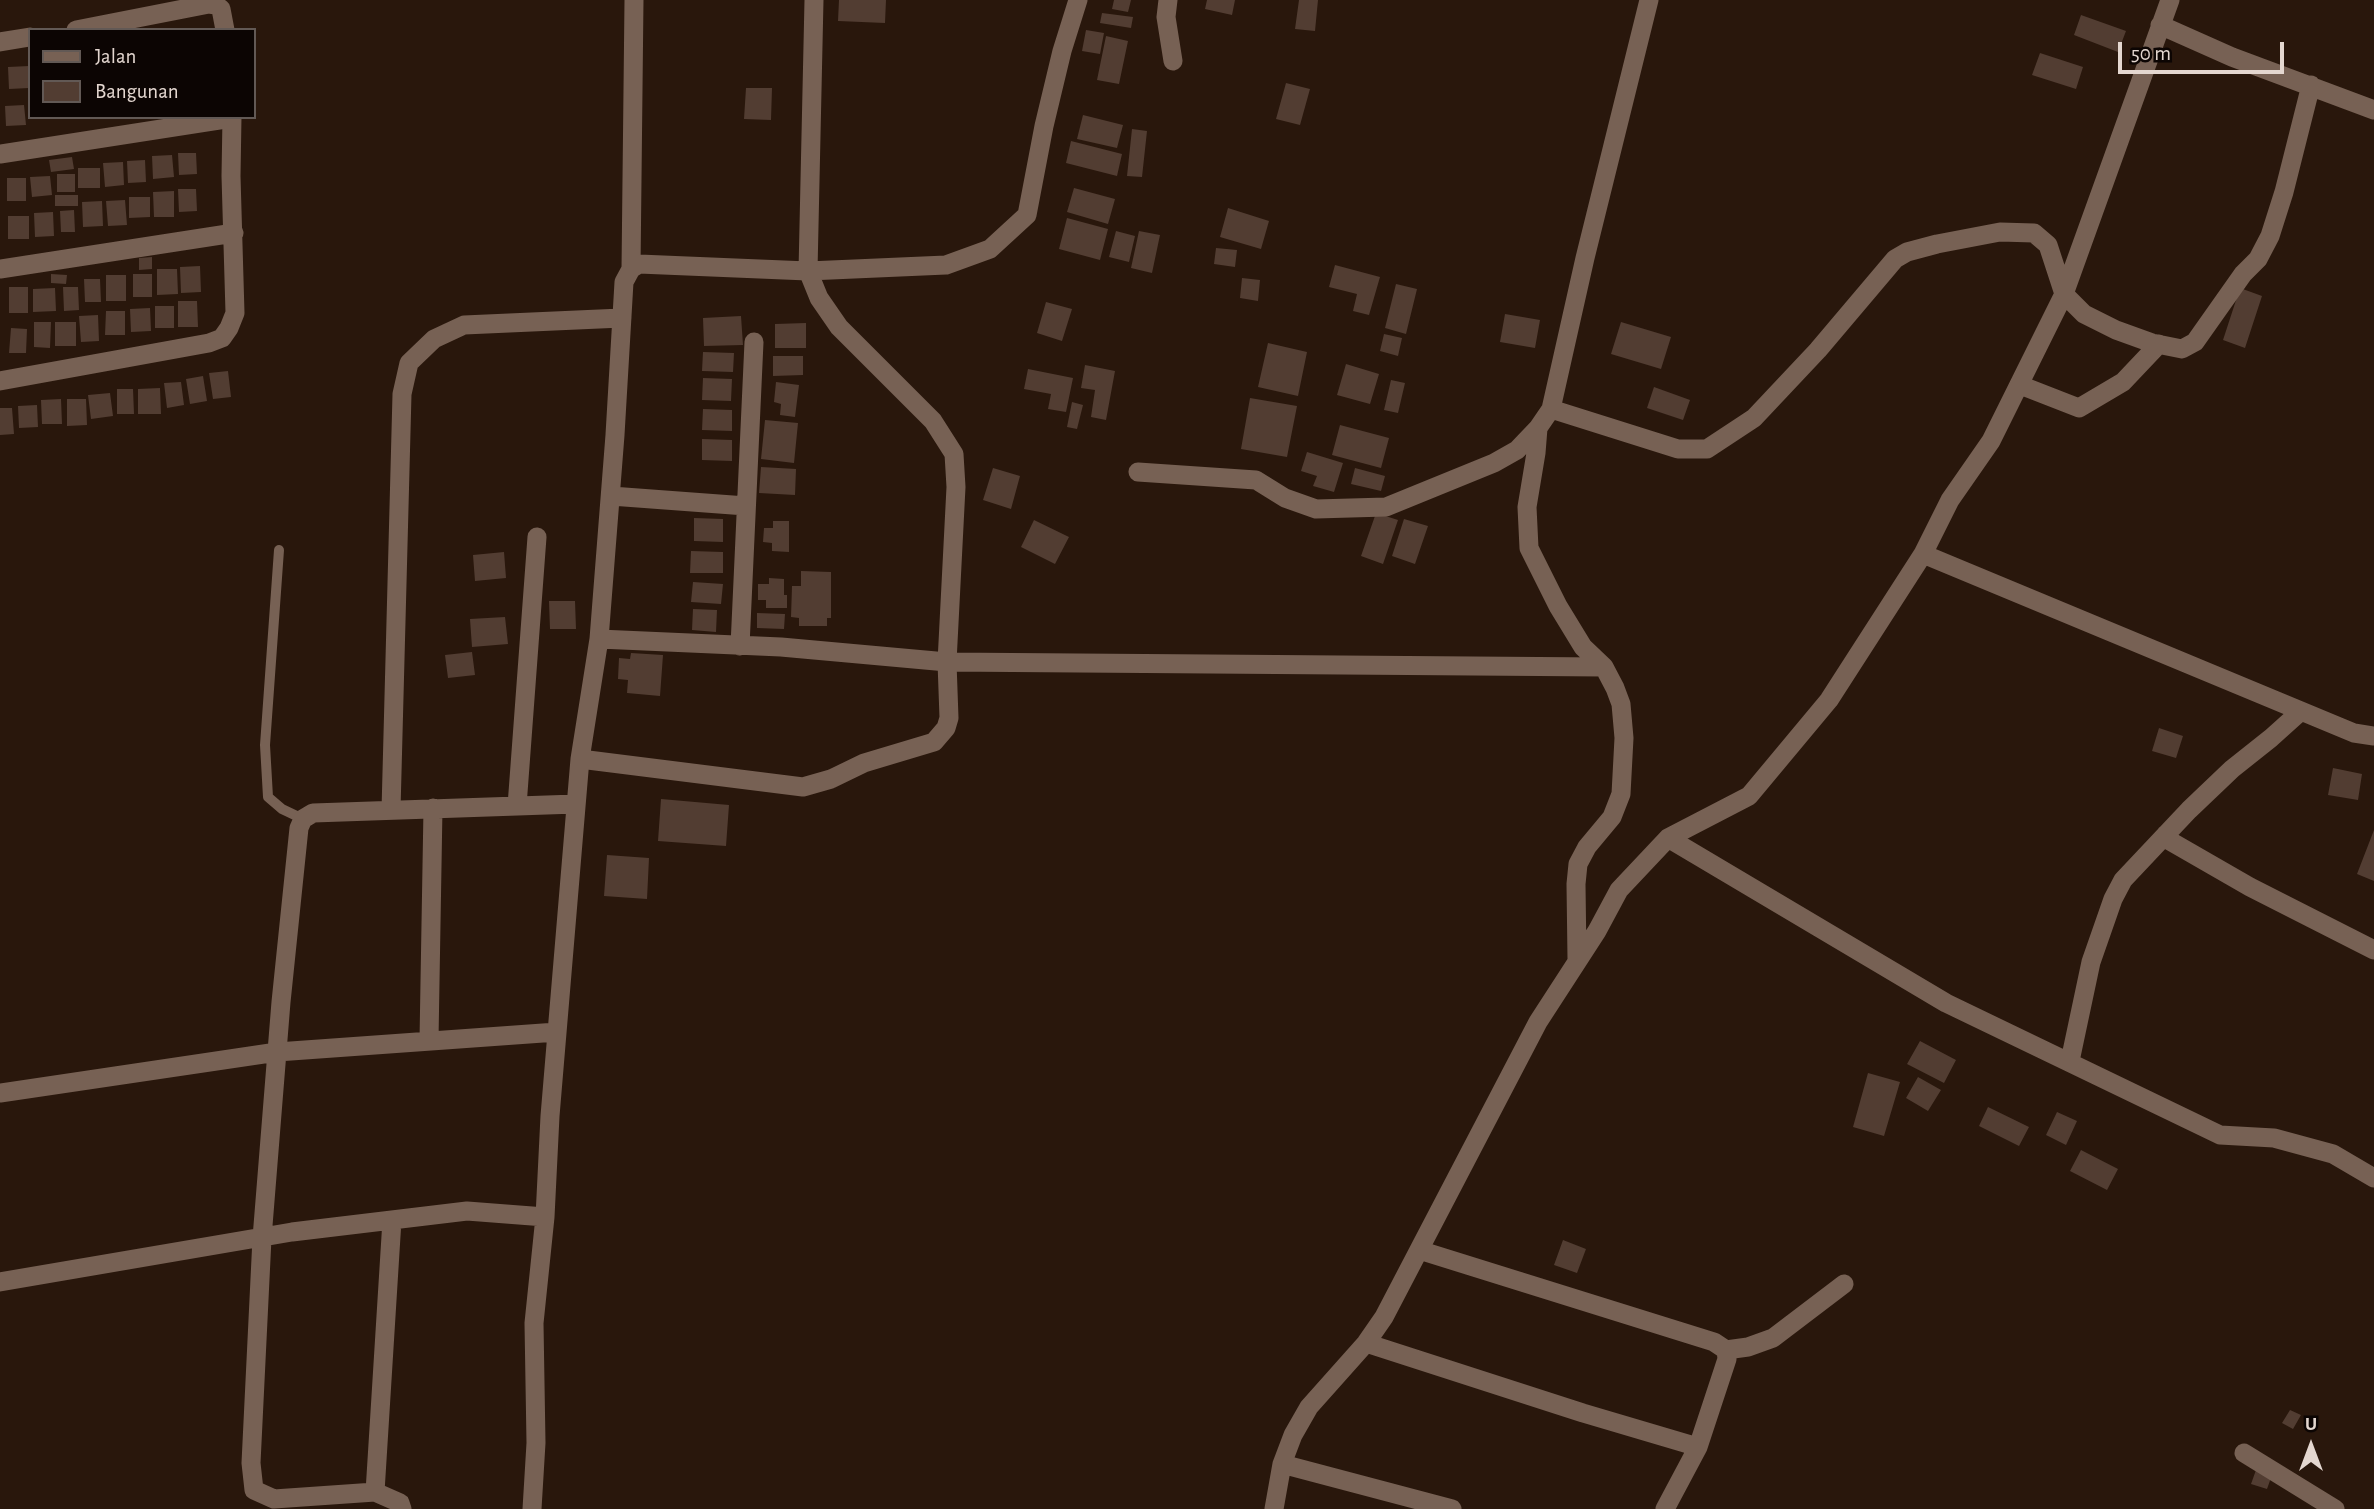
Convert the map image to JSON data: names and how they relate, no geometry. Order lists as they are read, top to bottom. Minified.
{"legend":["Jalan","Bangunan"],"scale_bar":"50 m","north":"top"}
